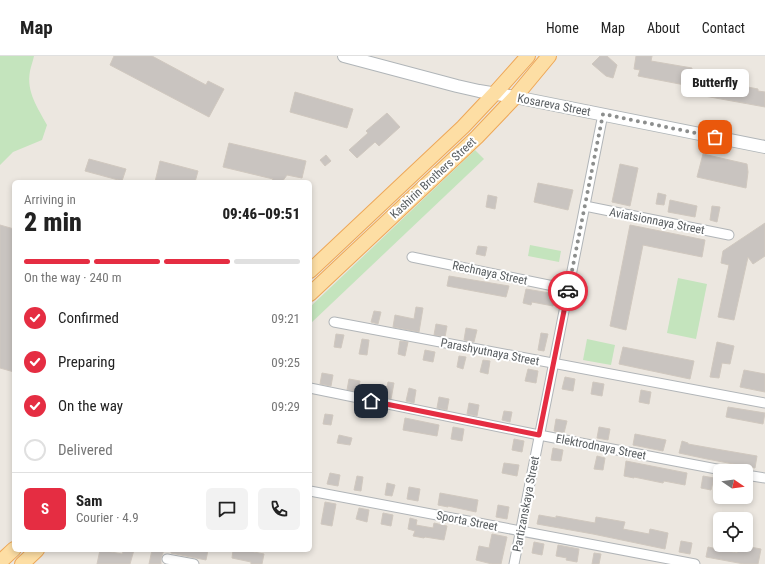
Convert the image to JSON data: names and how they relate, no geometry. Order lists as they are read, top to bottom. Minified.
{"streets":{"main road":["Kashirin Brothers Street"],"street":["Kosareva Street","Aviatsionnaya Street","Rechnaya Street","Parashyutnaya Street","Elektrodnaya Street","Partizanskaya Street","Sporta Street"]},"crossings":[["Kosareva Street","Kashirin Brothers Street"],["Kosareva Street","Partizanskaya Street"],["Aviatsionnaya Street","Partizanskaya Street"],["Rechnaya Street","Partizanskaya Street"],["Parashyutnaya Street","Partizanskaya Street"],["Elektrodnaya Street","Partizanskaya Street"],["Partizanskaya Street","Sporta Street"]],"places":["Butterfly"],"north":"right","page":{"header":"Map","nav":["Home","Map","About","Contact"],"bubble":"Butterfly","heading":["2 min","Arriving in","09:46–09:51"],"panel":["Sam","Courier · 4.9"],"bar":"On the way · 240 m","list":[["Confirmed","09:21"],["Preparing","09:25"],["On the way","09:29"],"Delivered"],"round":"S"}}
